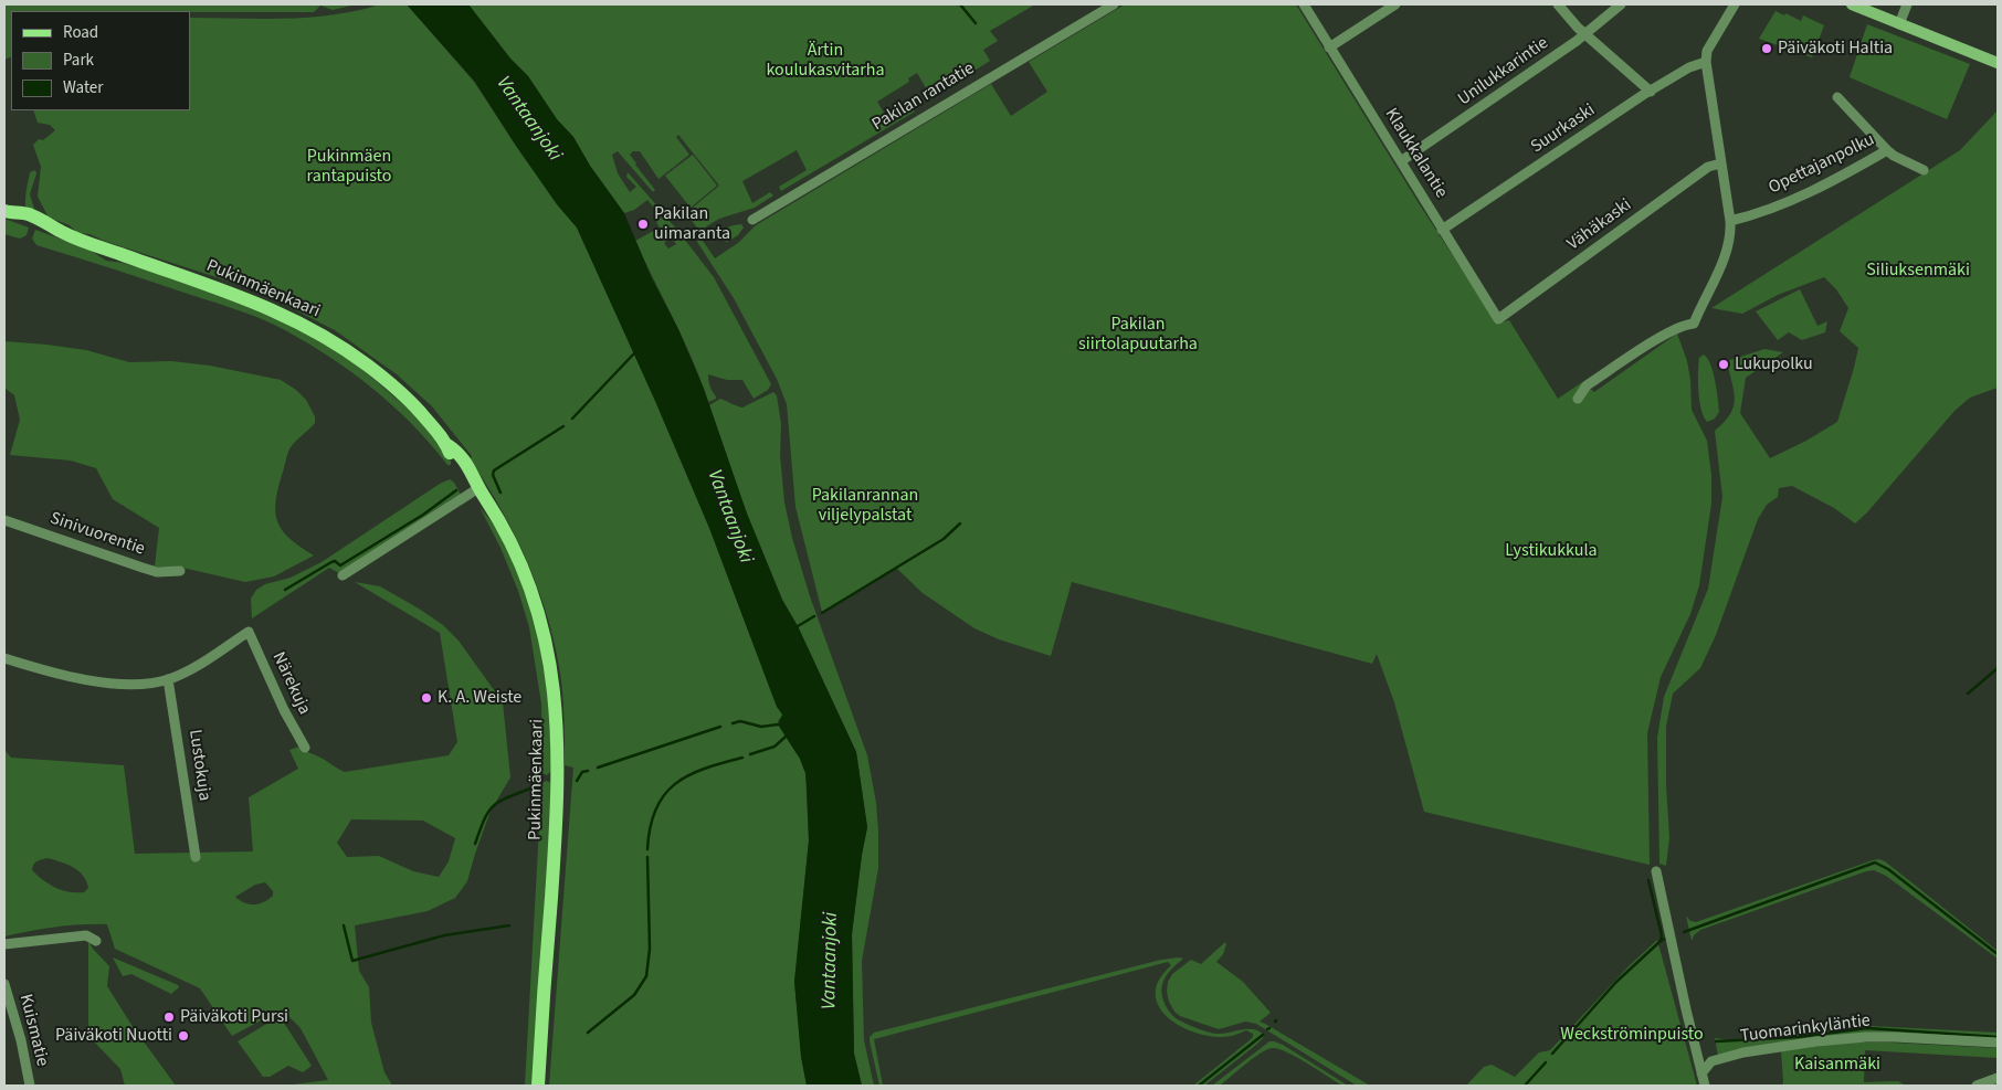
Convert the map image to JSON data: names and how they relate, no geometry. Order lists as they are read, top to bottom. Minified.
{"streets":{"main road":["Pukinmäenkaari"],"street":["Unilukkarintie","Pakilan rantatie","Suurkaski","Klaukkalantie","Opettajanpolku","Vähäkaski","Sinivuorentie","Närekuja","Lustokuja","Tuomarinkyläntie","Kuismatie"]},"crossings":[["Unilukkarintie","Klaukkalantie"],["Suurkaski","Klaukkalantie"],["Klaukkalantie","Vähäkaski"],["Närekuja","Lustokuja"]],"water":["Vantaanjoki"],"parks":["Ärtin koulukasvitarha","Pukinmäen rantapuisto","Siliuksenmäki","Pakilan siirtolapuutarha","Pakilanrannan viljelypalstat","Lystikukkula","Weckströminpuisto","Kaisanmäki"],"places":["Päiväkoti Haltia","Pakilan uimaranta","Lukupolku","K. A. Weiste","Päiväkoti Pursi","Päiväkoti Nuotti"],"legend":["Road","Park","Water"]}
